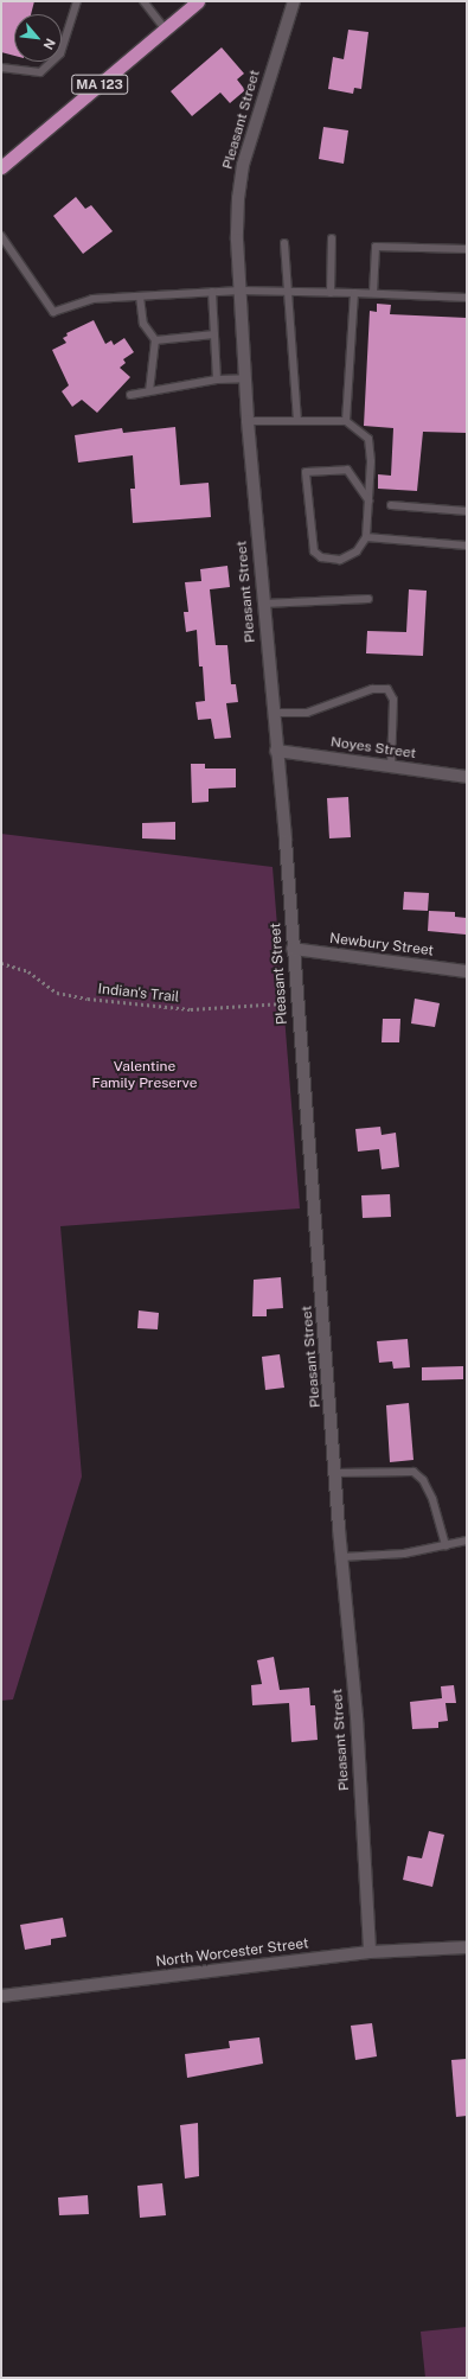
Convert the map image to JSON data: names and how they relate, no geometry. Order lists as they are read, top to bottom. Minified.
{"streets":{"highway":["MA 123"],"street":["Pleasant Street","Noyes Street","Newbury Street","North Worcester Street"],"path":["Indian's Trail"]},"crossings":[["Pleasant Street","Noyes Street"],["Pleasant Street","Newbury Street"],["Pleasant Street","North Worcester Street"]],"parks":["Valentine Family Preserve"],"north":"bottom right"}
